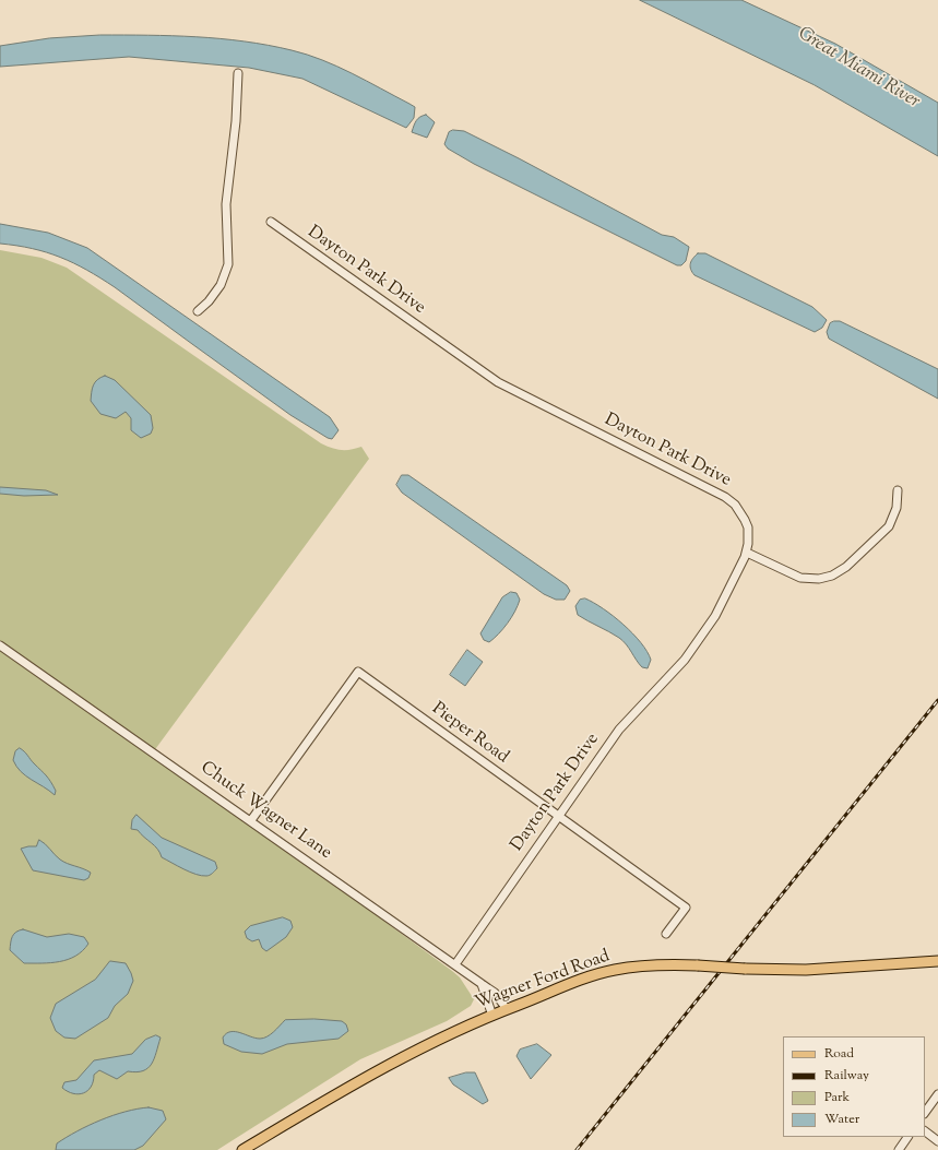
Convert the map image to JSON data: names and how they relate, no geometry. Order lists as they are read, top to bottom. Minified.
{"streets":{"main road":["Wagner Ford Road"],"street":["Dayton Park Drive","Pieper Road","Chuck Wagner Lane"]},"crossings":[["Dayton Park Drive","Pieper Road"],["Dayton Park Drive","Chuck Wagner Lane"],["Pieper Road","Chuck Wagner Lane"],["Chuck Wagner Lane","Wagner Ford Road"]],"water":["Great Miami River"],"legend":["Road","Railway","Park","Water"]}
